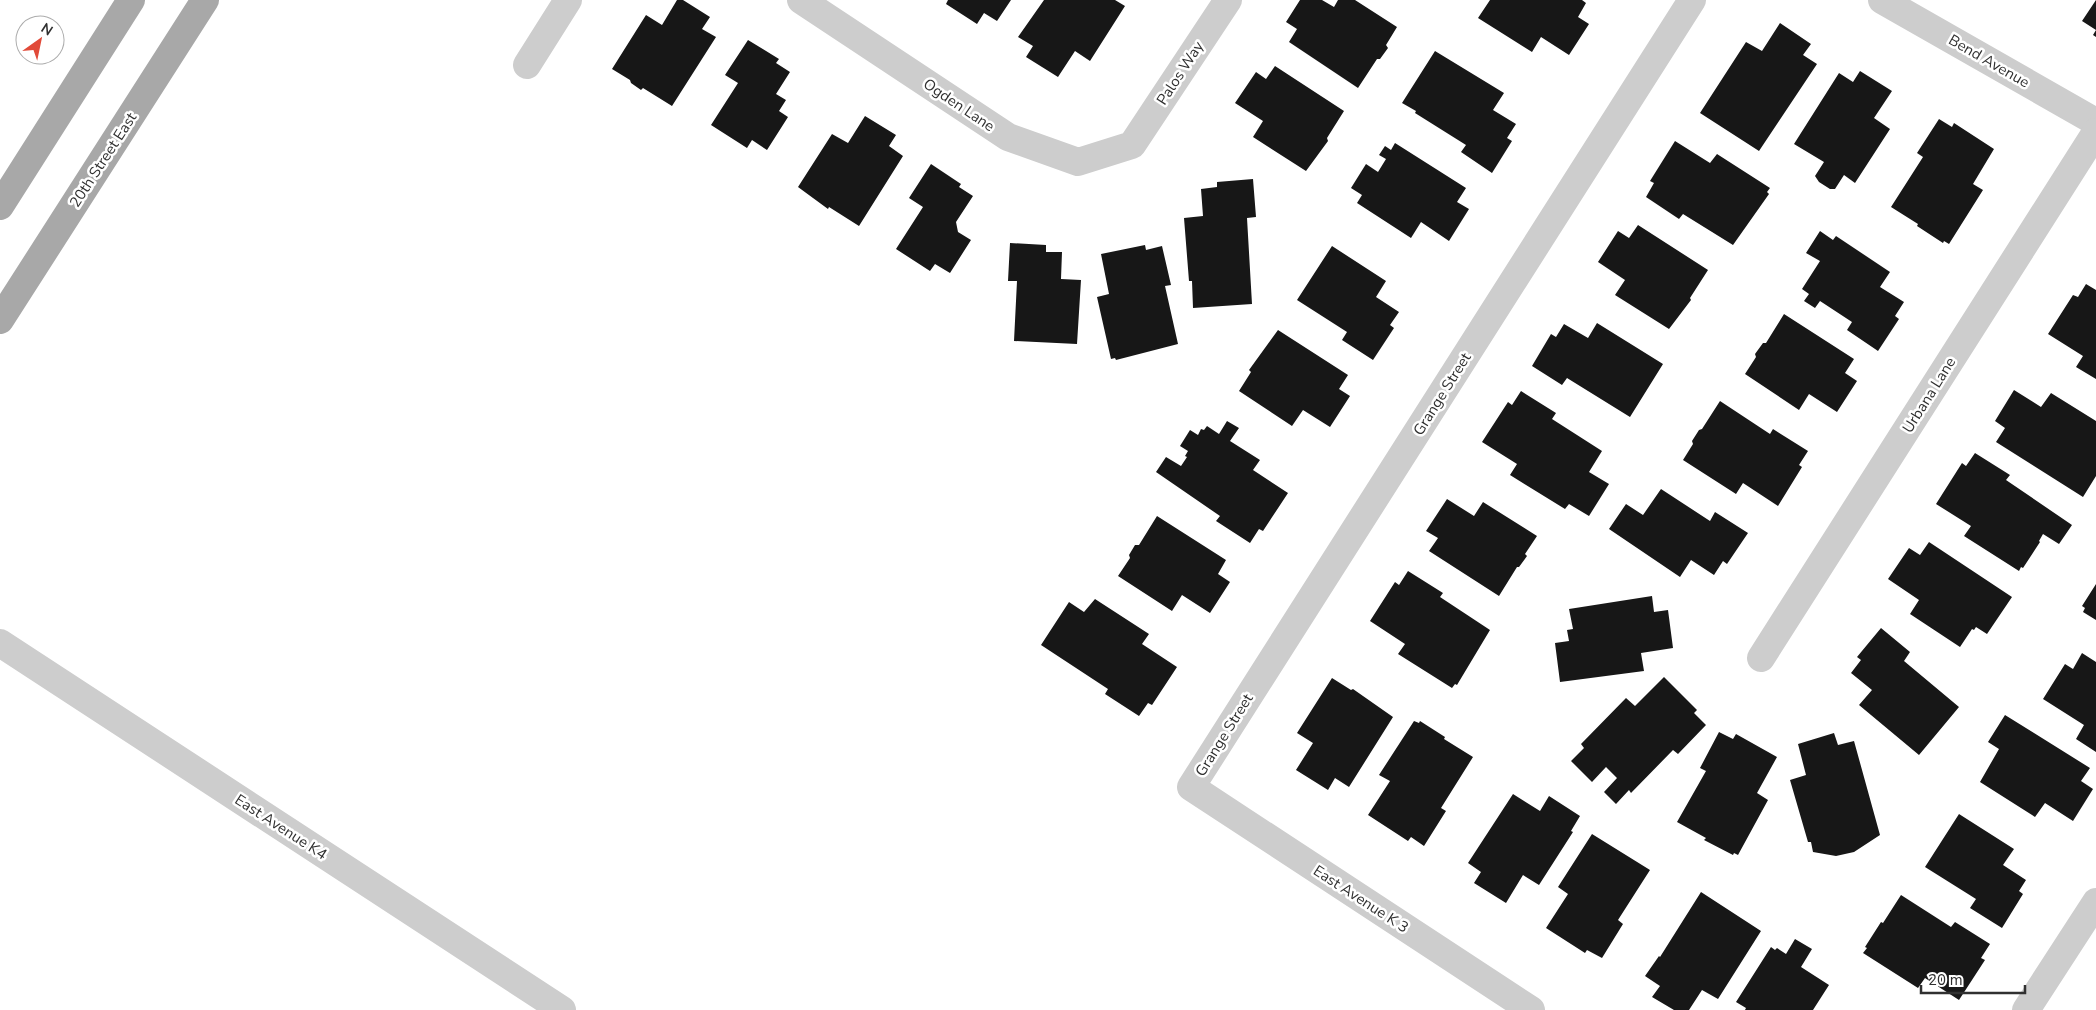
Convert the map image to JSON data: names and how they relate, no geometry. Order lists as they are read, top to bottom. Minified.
{"streets":{"main road":["20th Street East"],"street":["Bend Avenue","Palos Way","Ogden Lane","Grange Street","Urbana Lane","East Avenue K4","East Avenue K 3"]},"crossings":[["Palos Way","Ogden Lane"],["Grange Street","East Avenue K 3"]],"scale_bar":"20 m","north":"top right"}
